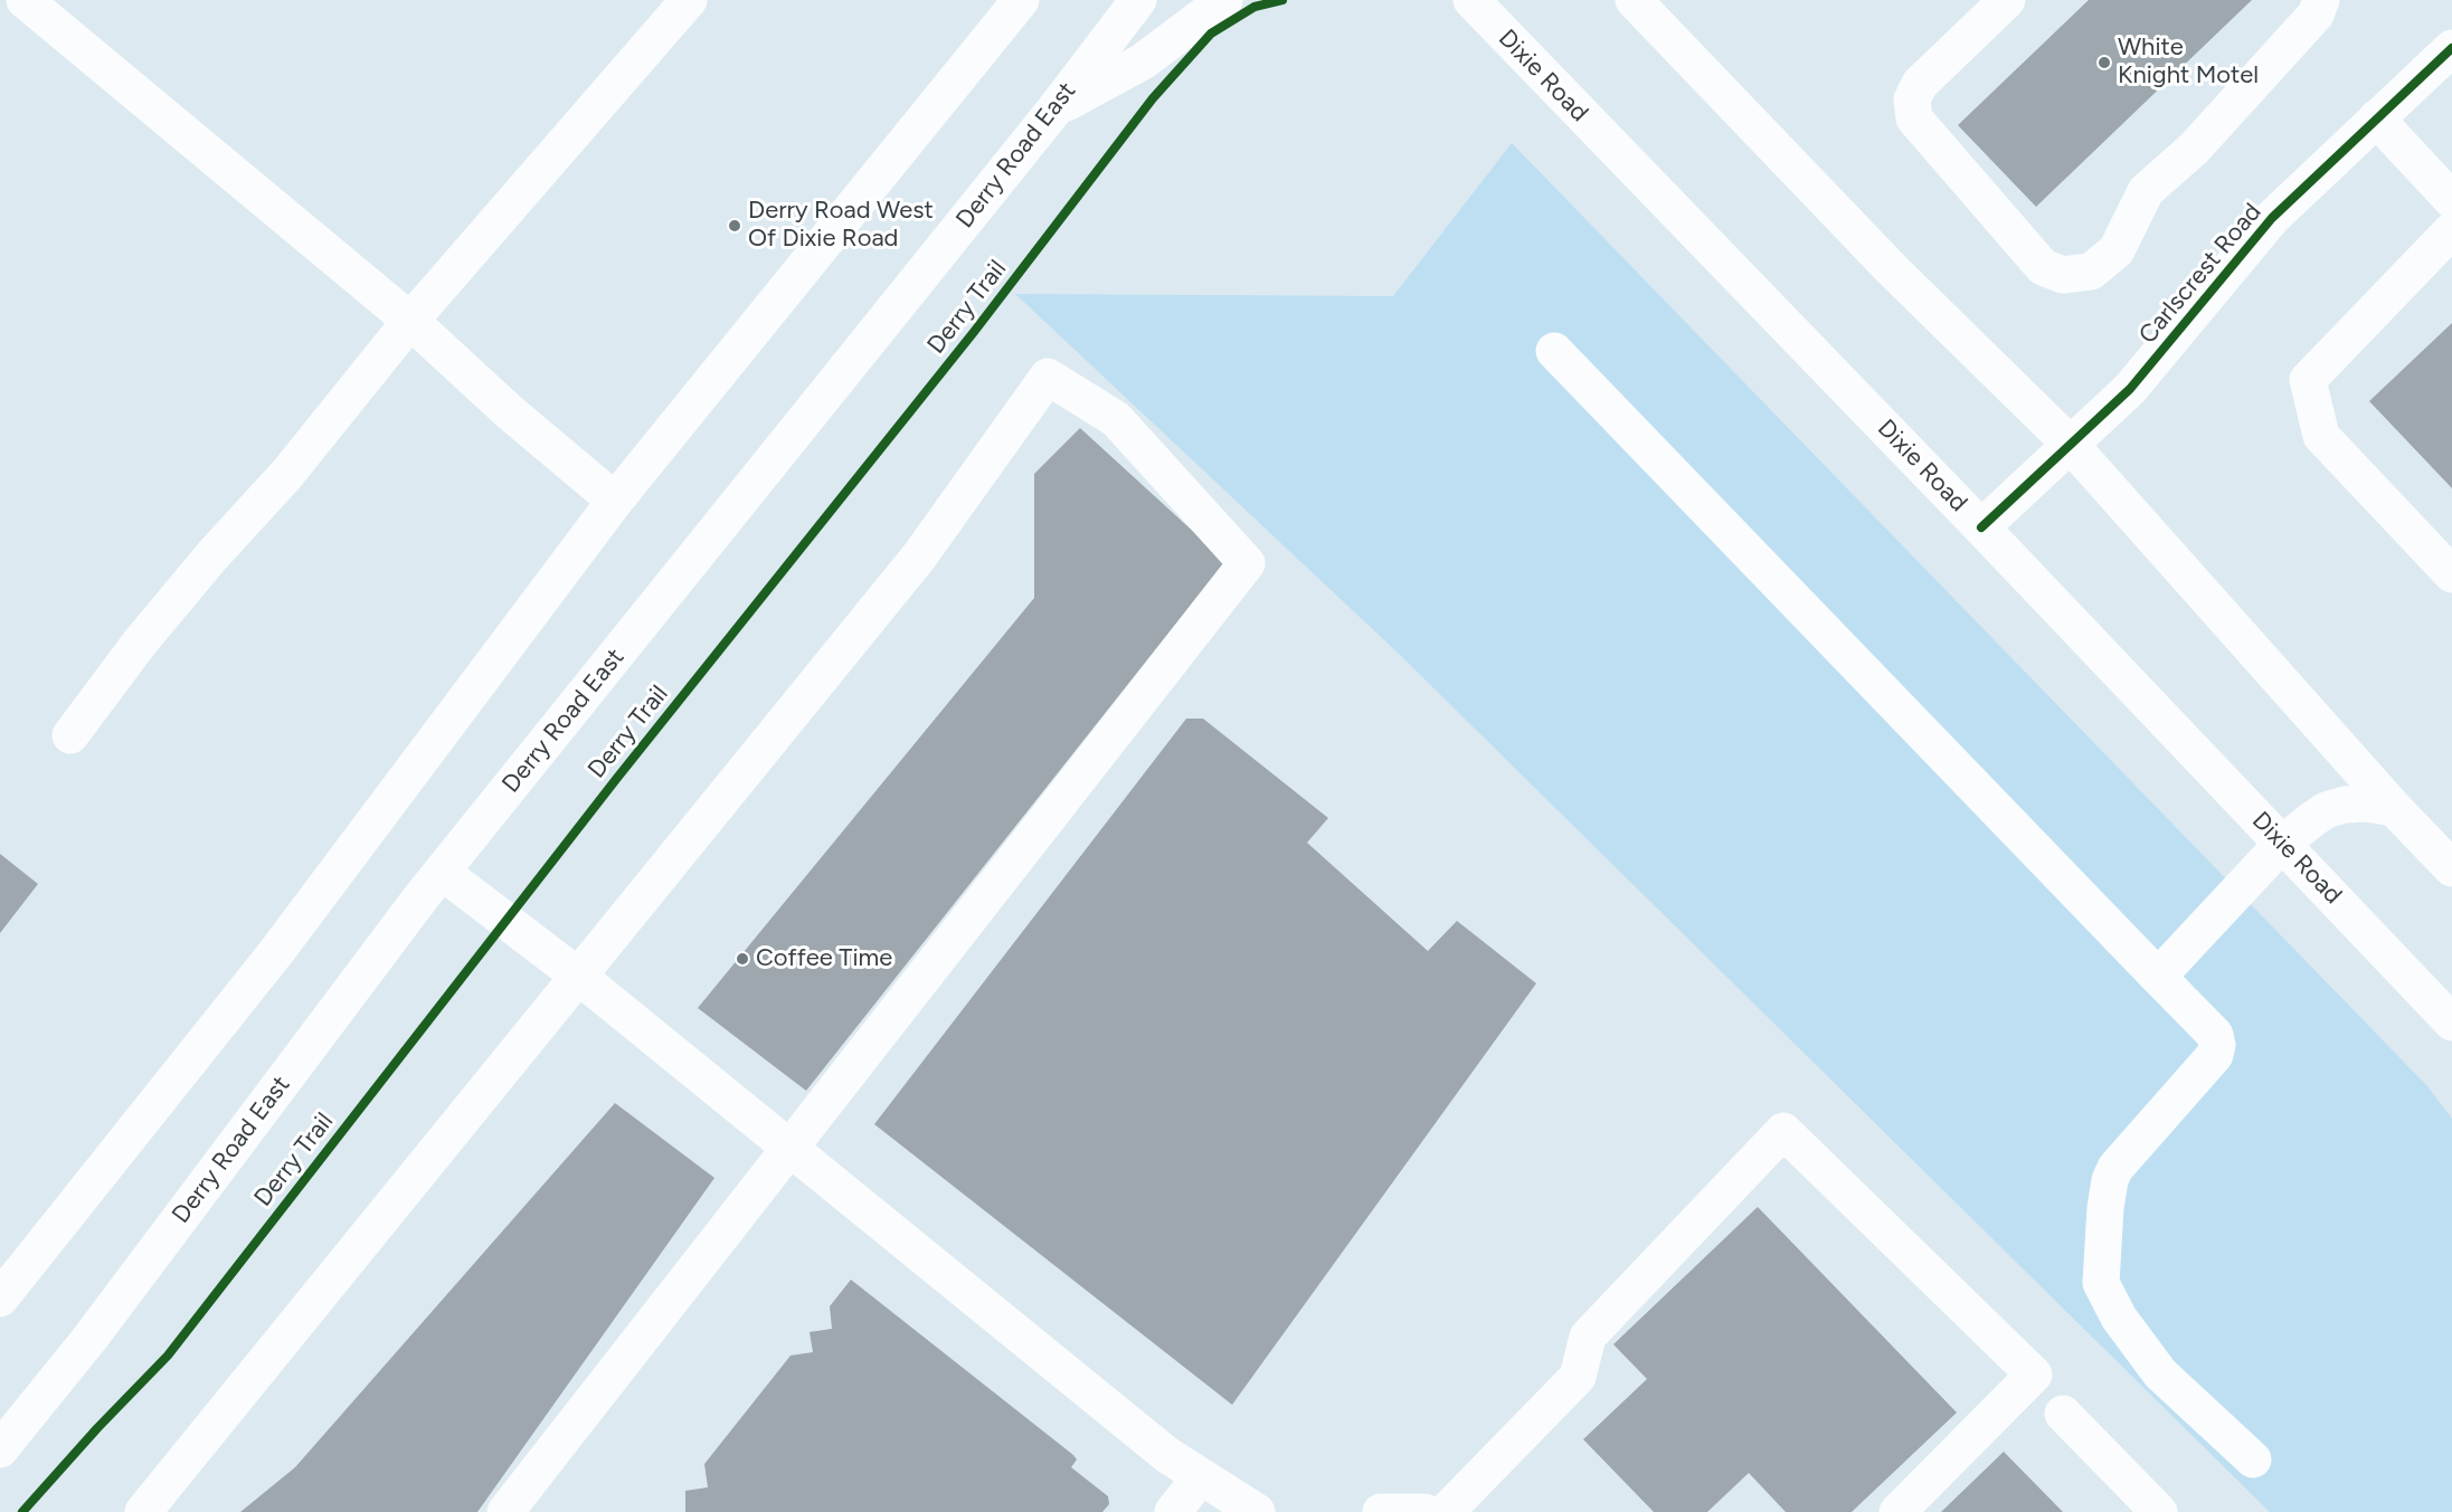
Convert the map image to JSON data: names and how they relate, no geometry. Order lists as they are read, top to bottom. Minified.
{"streets":{"main road":["Dixie Road","Derry Road East","Carlscrest Road"],"cycle path":["Derry Trail"]},"crossings":[["Dixie Road","Carlscrest Road"]],"places":["White Knight Motel","Derry Road West Of Dixie Road","Coffee Time"]}
